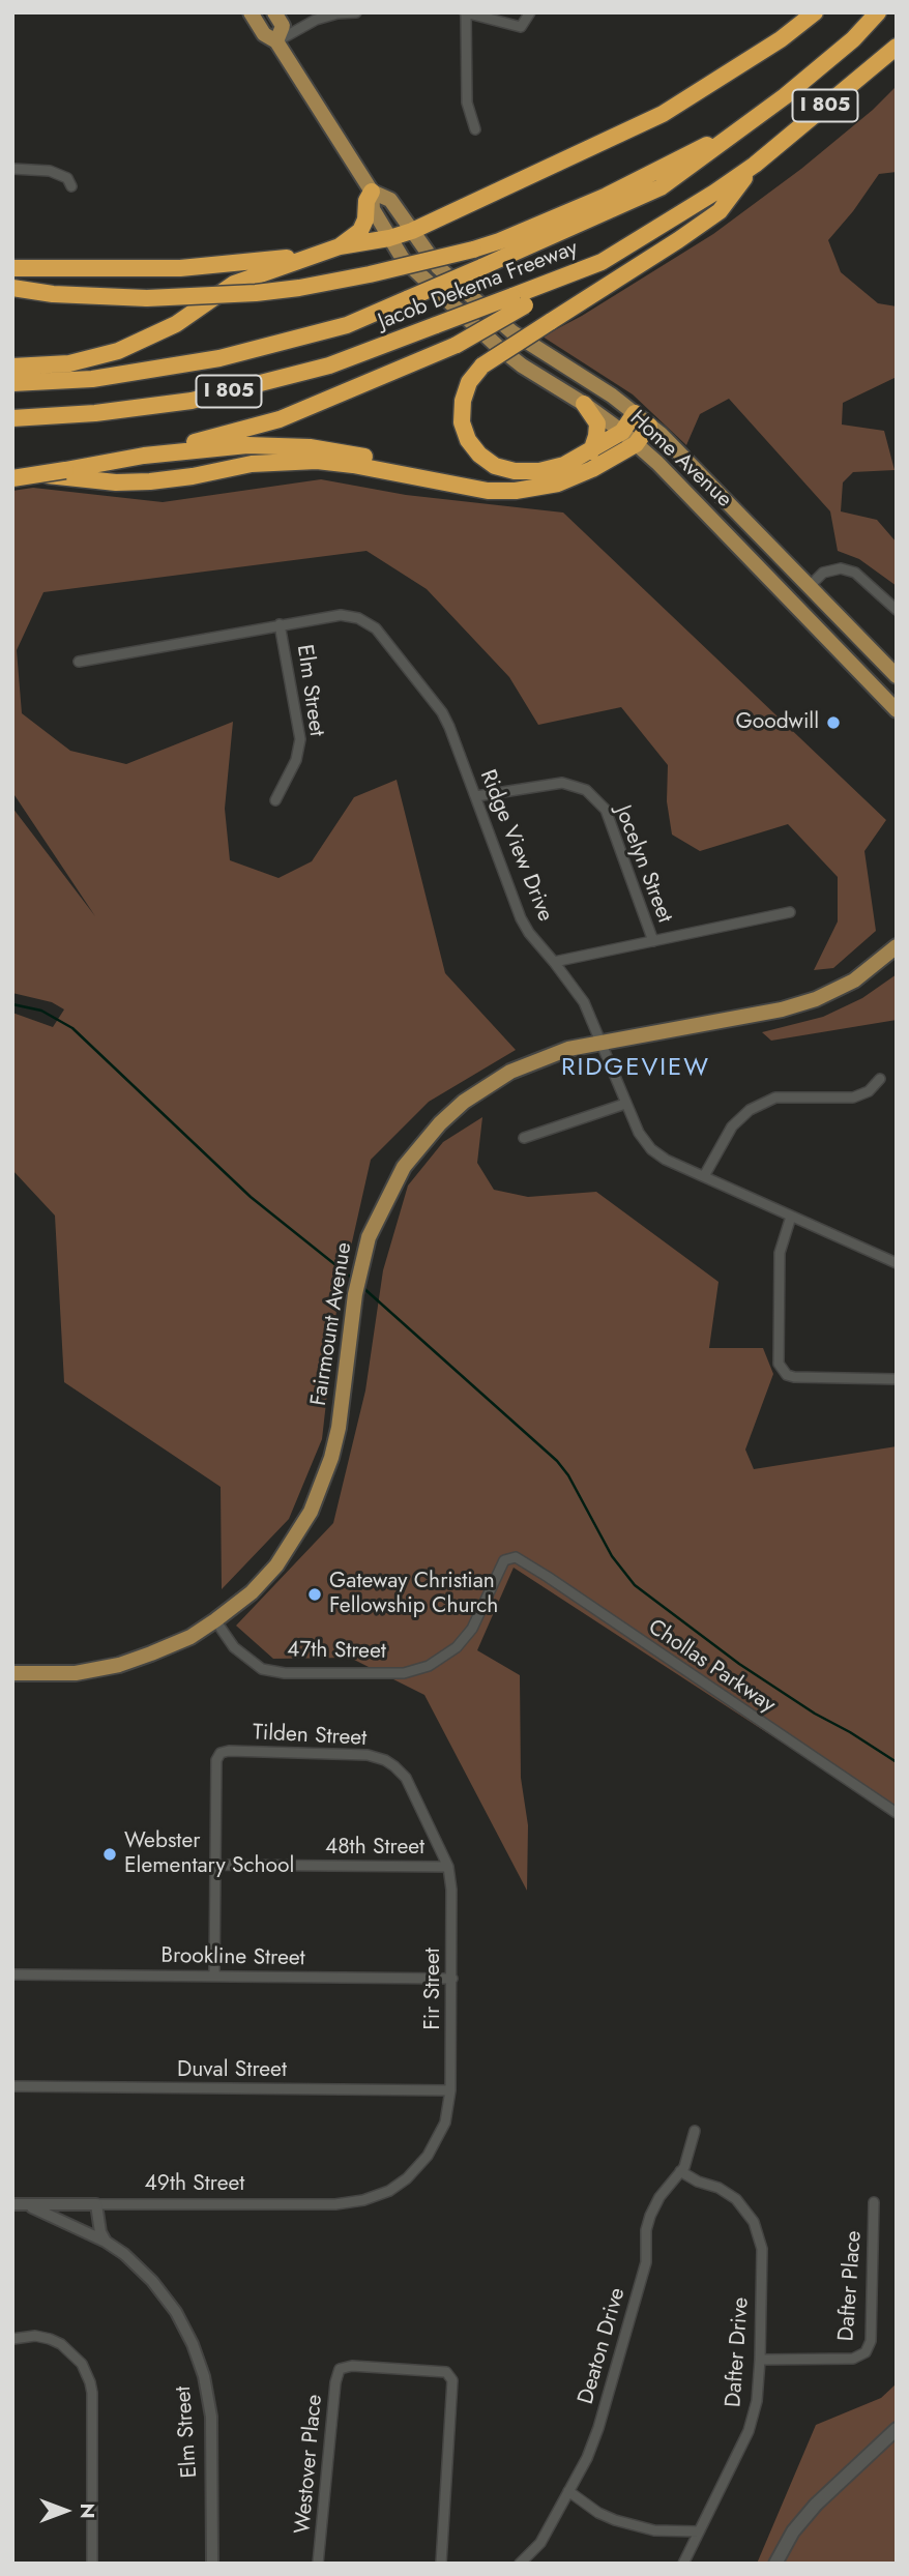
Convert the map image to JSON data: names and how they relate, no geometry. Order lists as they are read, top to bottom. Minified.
{"streets":{"highway":["I 805","Jacob Dekema Freeway"],"main road":["Home Avenue","Fairmount Avenue"],"street":["Elm Street","Ridge View Drive","Jocelyn Street","47th Street","Chollas Parkway","Tilden Street","48th Street","Brookline Street","Fir Street","Duval Street","49th Street","Dafter Place","Deaton Drive","Dafter Drive","Westover Place"]},"crossings":[["Elm Street","Ridge View Drive"],["Elm Street","49th Street"],["Ridge View Drive","Jocelyn Street"],["Ridge View Drive","Fairmount Avenue"],["Fairmount Avenue","47th Street"],["47th Street","Chollas Parkway"],["Tilden Street","48th Street"],["Tilden Street","Fir Street"],["48th Street","Fir Street"],["Brookline Street","Fir Street"],["Fir Street","Duval Street"],["Fir Street","49th Street"],["Dafter Place","Dafter Drive"],["Deaton Drive","Dafter Drive"]],"districts":["RIDGEVIEW"],"places":["Goodwill","Gateway Christian Fellowship Church","Webster Elementary School"],"north":"right"}
